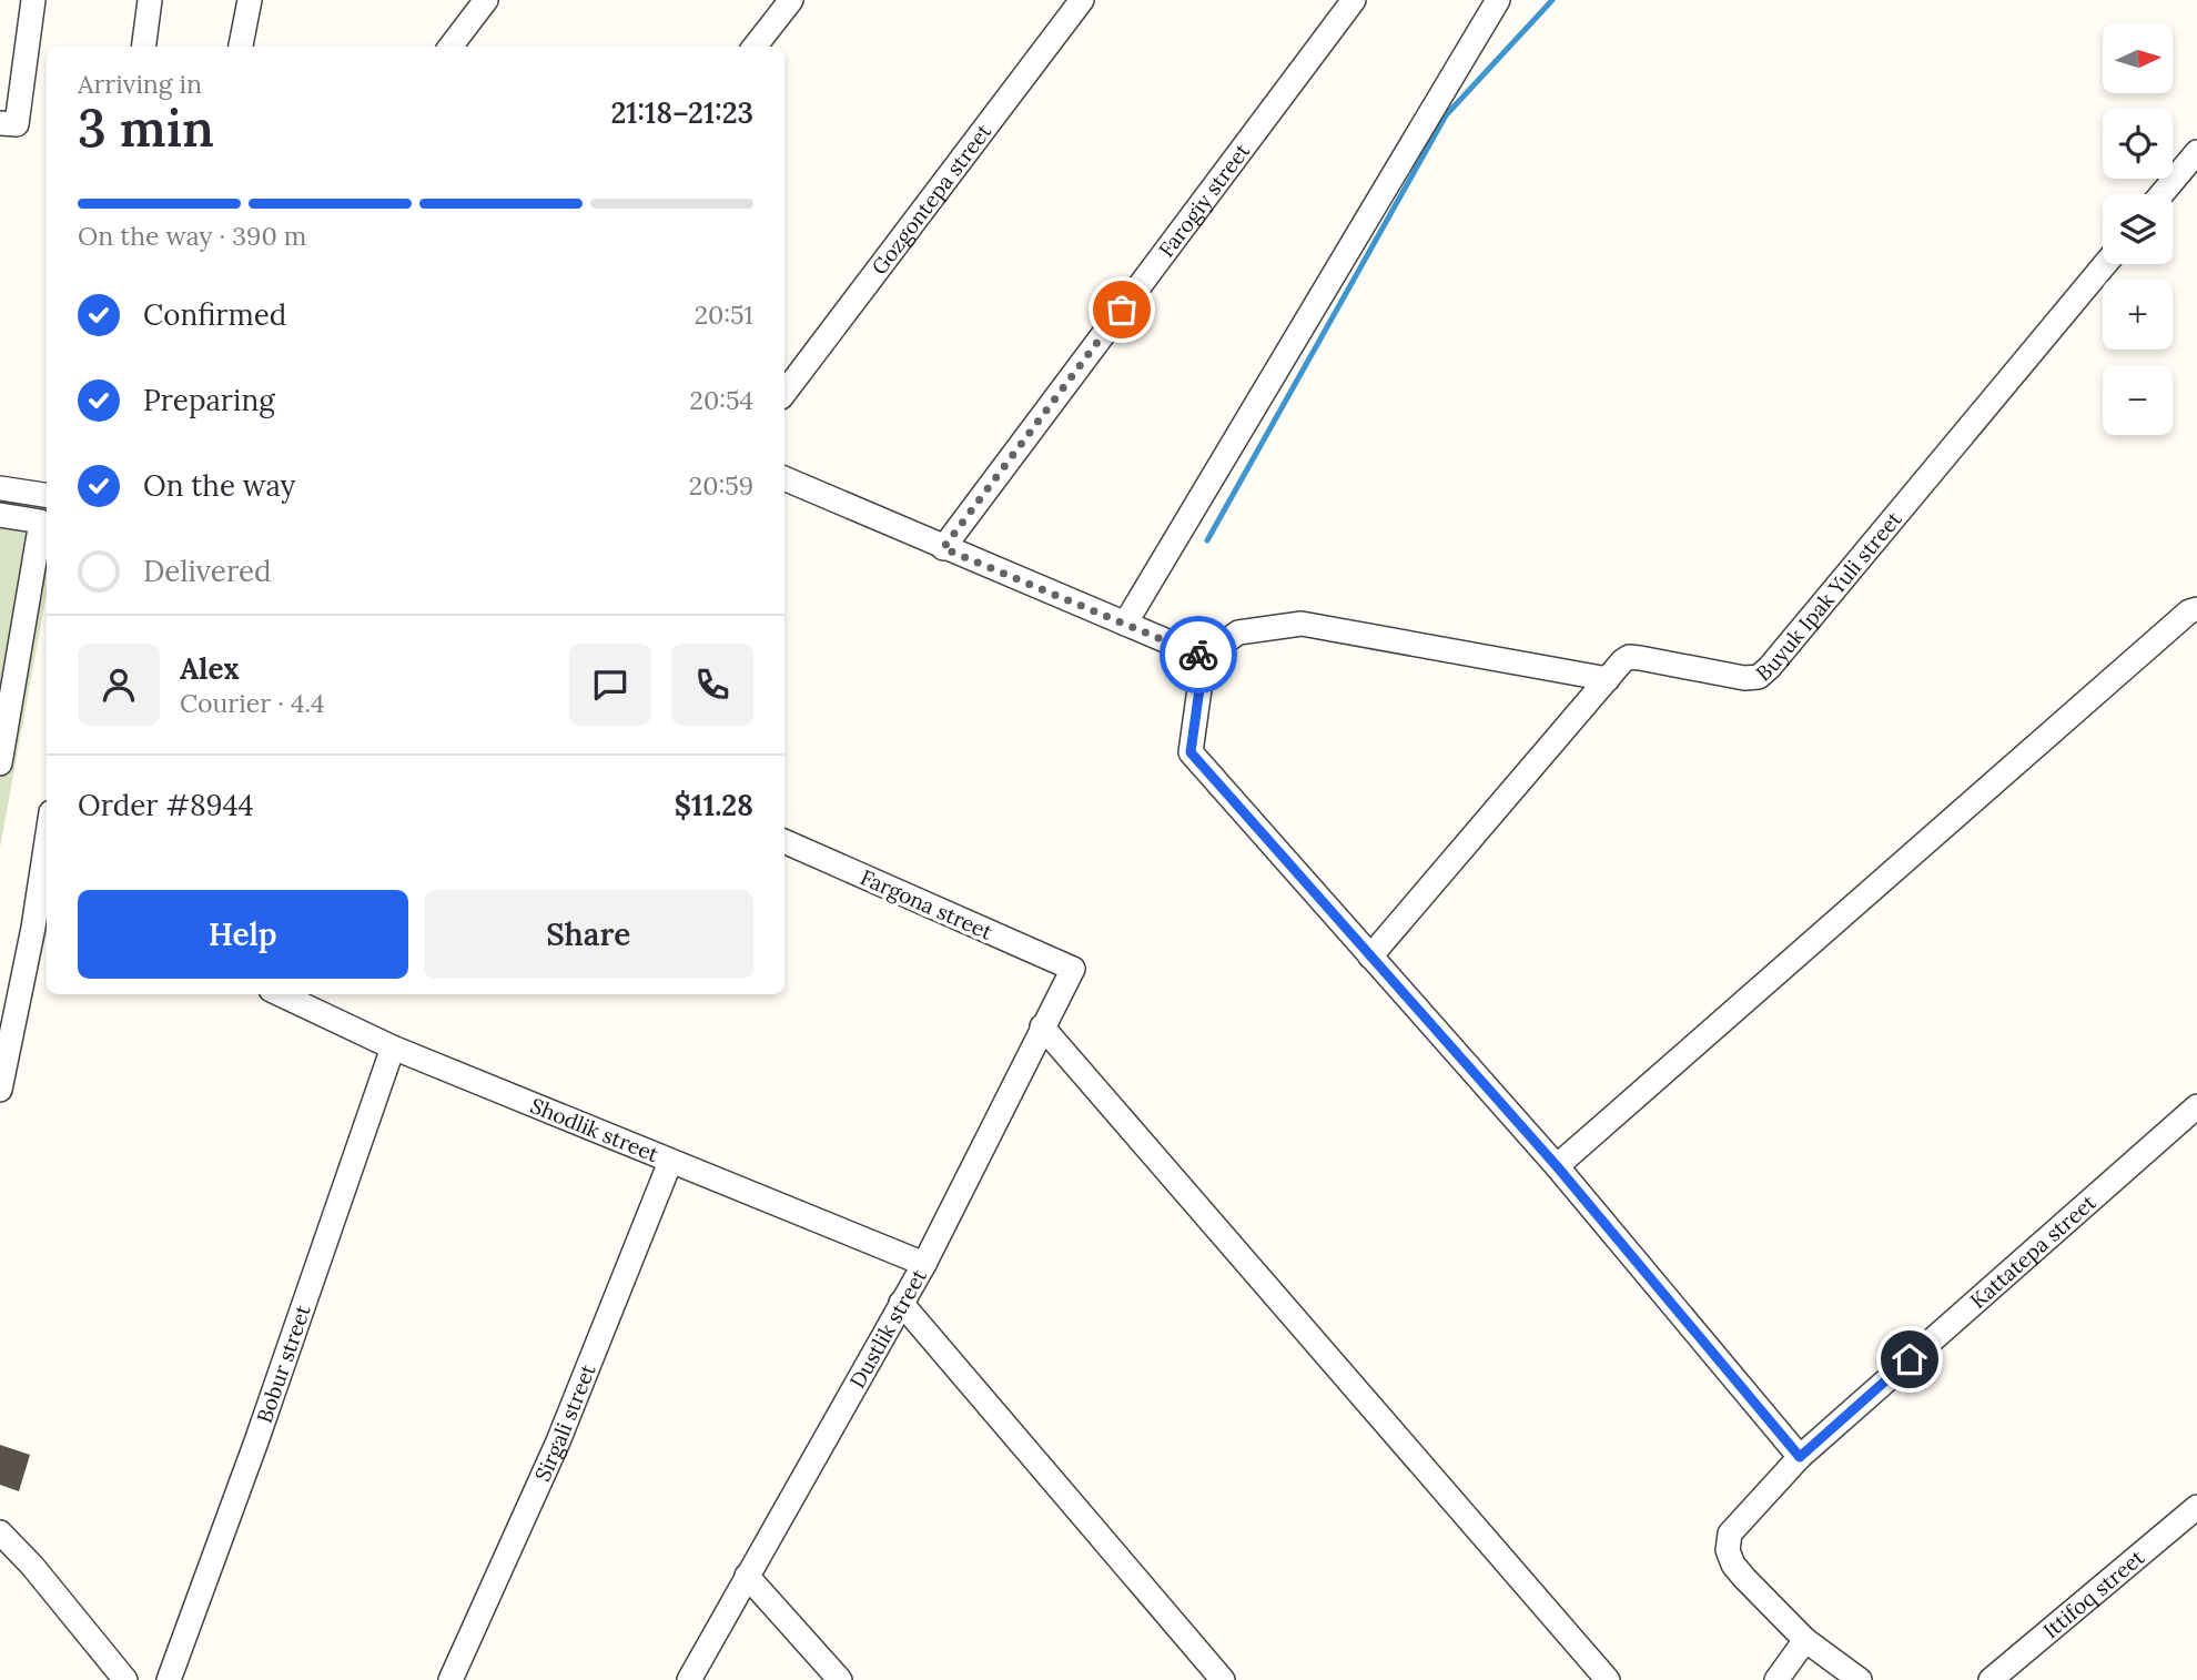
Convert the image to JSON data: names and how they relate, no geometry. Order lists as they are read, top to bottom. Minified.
{"streets":{"street":["Gozgontepa street","Farogiy street","Buyuk Ipak Yuli street","Fargona street","Shodlik street","Kattatepa street","Dustlik street","Bobur street","Sirgali street","Ittifoq street"]},"crossings":[["Fargona street","Dustlik street"],["Shodlik street","Dustlik street"],["Shodlik street","Bobur street"],["Shodlik street","Sirgali street"]],"north":"right","page":{"map_buttons":["+","−"],"heading":["3 min","Arriving in","21:18–21:23"],"panel":["Alex","Courier · 4.4","Order #8944","$11.28"],"bar":"On the way · 390 m","list":[["Confirmed","20:51"],["Preparing","20:54"],["On the way","20:59"],"Delivered"],"buttons":["Help","Share"]}}
